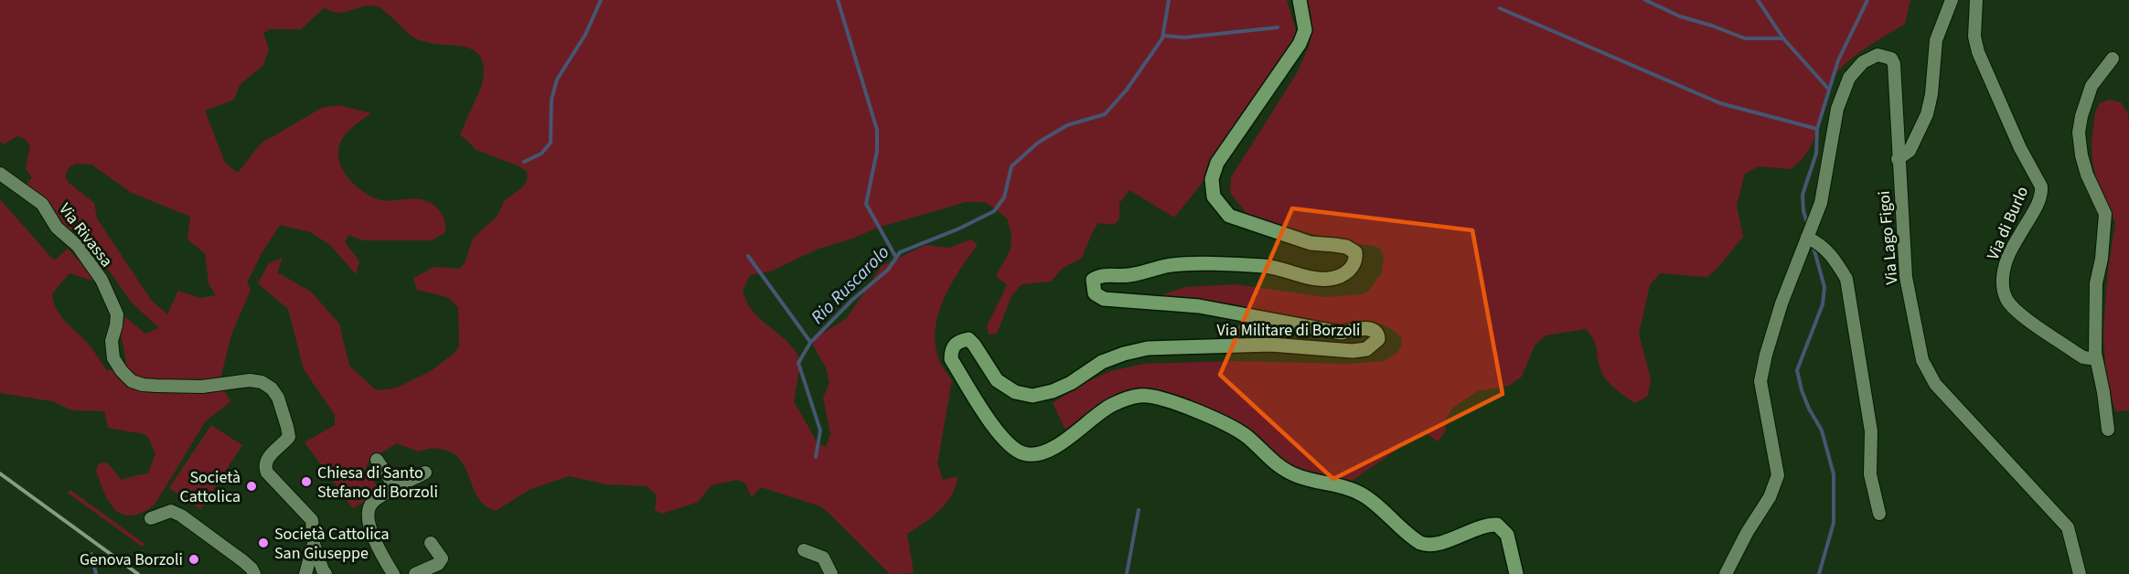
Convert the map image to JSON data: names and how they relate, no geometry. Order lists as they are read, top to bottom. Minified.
{"streets":{"street":["Via di Burlo","Via Rivassa","Via Lago Figoi","Via Militare di Borzoli"]},"water":["Rio Ruscarolo"],"places":["Chiesa di Santo Stefano di Borzoli","Società Cattolica","Società Cattolica San Giuseppe","Genova Borzoli"]}
